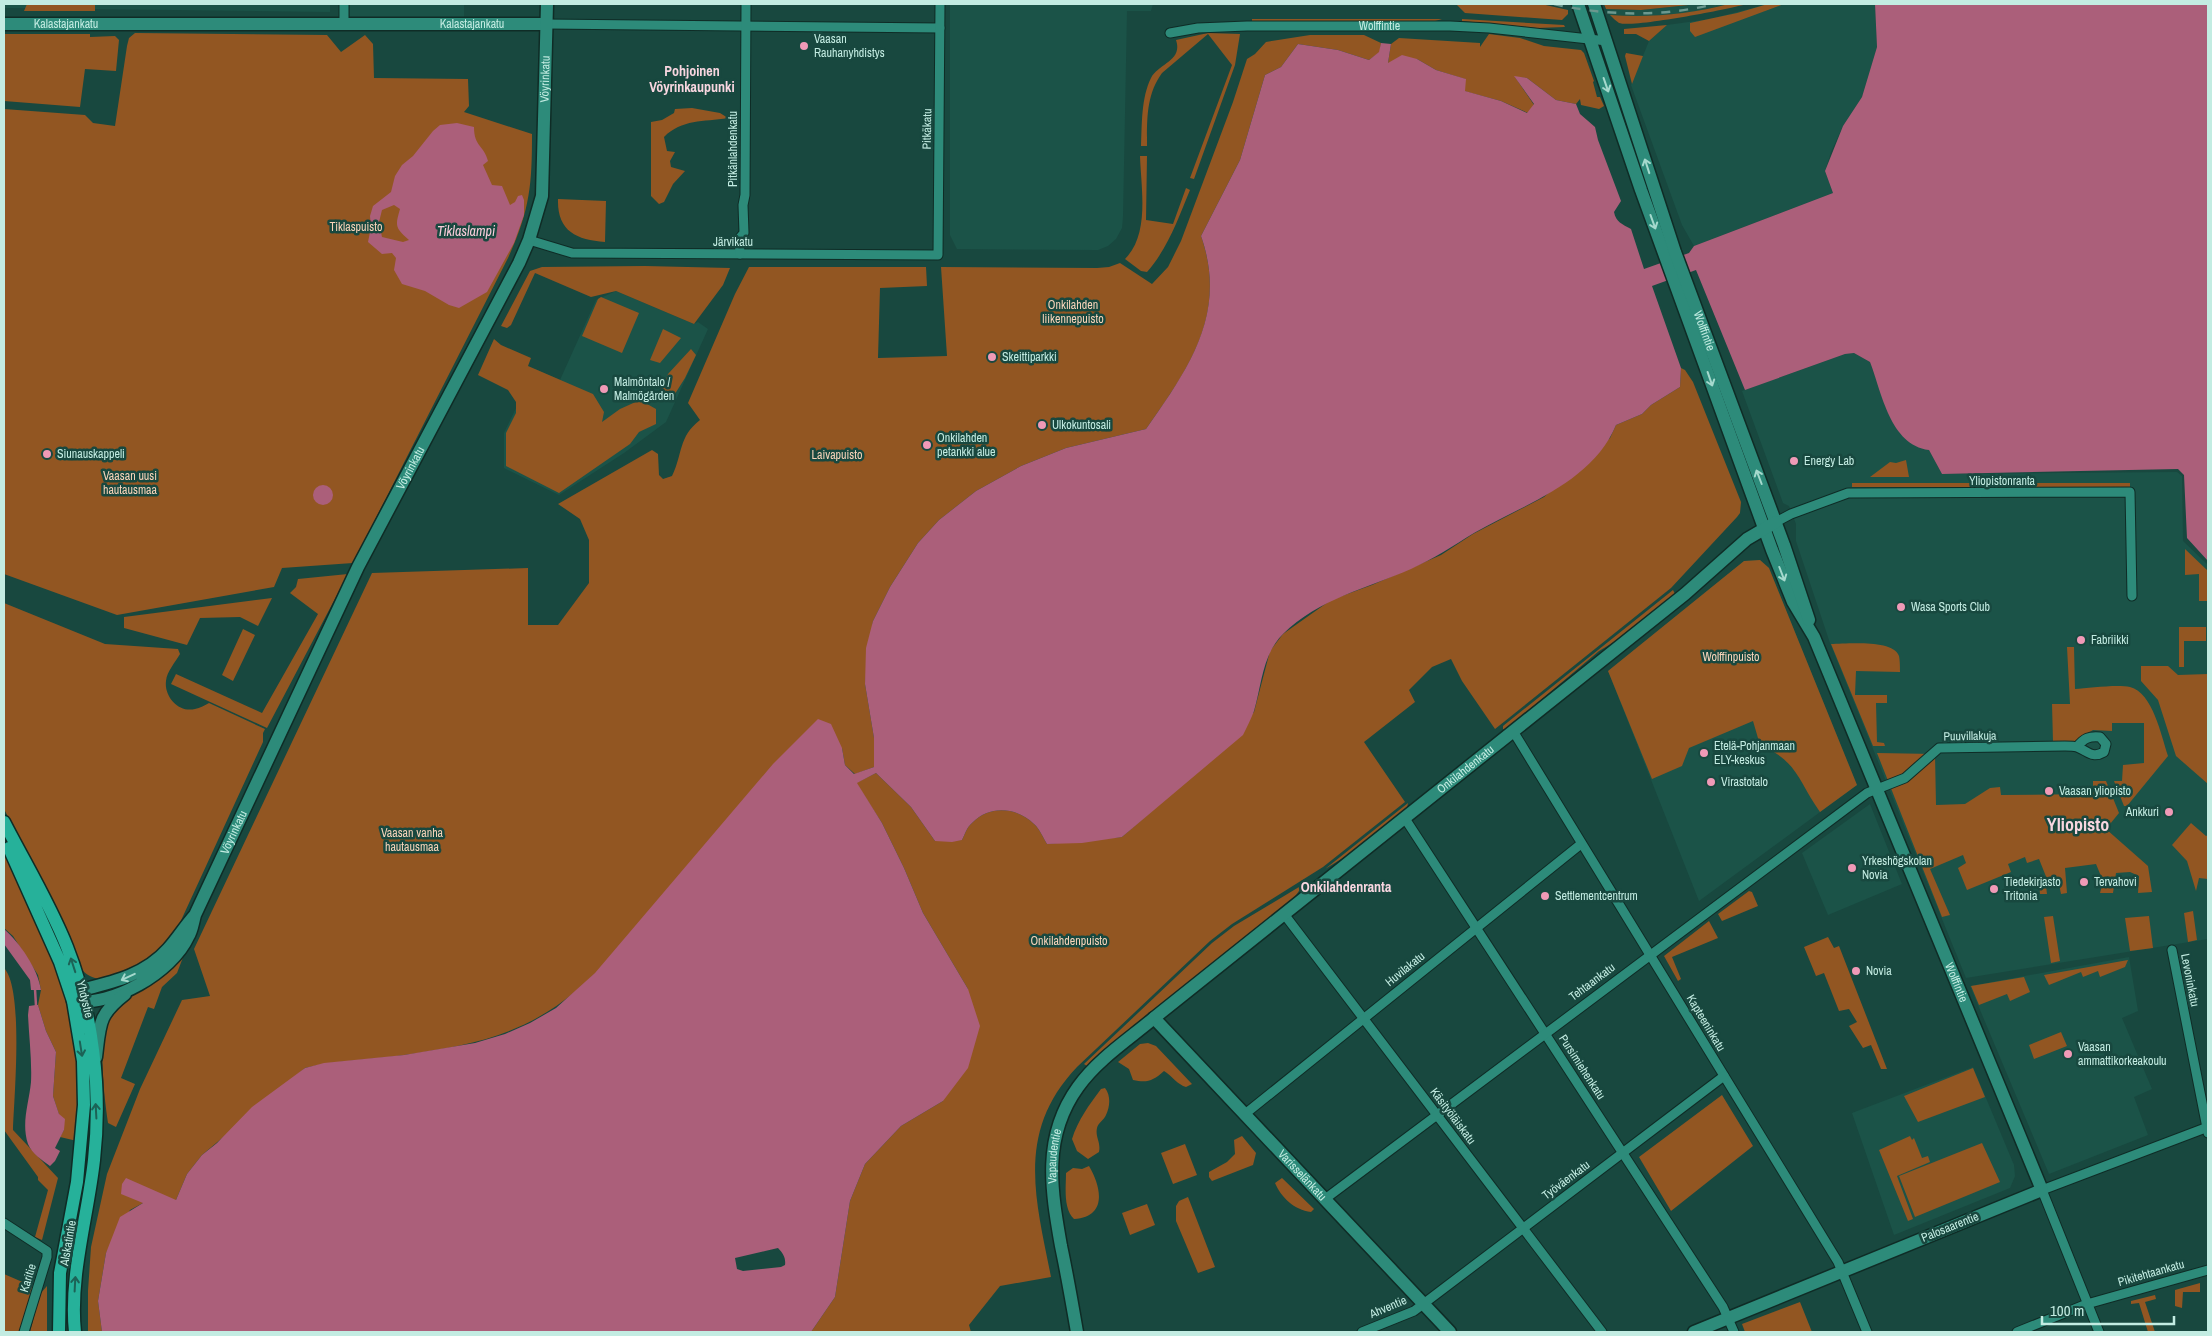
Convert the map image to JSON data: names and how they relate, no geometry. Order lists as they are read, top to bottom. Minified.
{"streets":{"main road":["Kalastajankatu","Wolffintie","Vöyrinkatu","Onkilahdenkatu","Yhdystie","Vapaudentie","Varisselänkatu","Palosaarentie","Alskatintie"],"street":["Pitkäkatu","Pitkänlahdenkatu","Järvikatu","Yliopistonranta","Puuvillakuja","Huvilakatu","Levoninkatu","Tehtaankatu","Kapteeninkatu","Pursimiehenkatu","Käsityöläiskatu","Työväenkatu","Pikitehtaankatu","Karitie","Ahventie"]},"crossings":[["Kalastajankatu","Vöyrinkatu"],["Kalastajankatu","Pitkäkatu"],["Kalastajankatu","Pitkänlahdenkatu"],["Wolffintie","Yliopistonranta"],["Wolffintie","Puuvillakuja"],["Wolffintie","Onkilahdenkatu"],["Wolffintie","Tehtaankatu"],["Wolffintie","Palosaarentie"],["Wolffintie","Pikitehtaankatu"],["Vöyrinkatu","Järvikatu"],["Vöyrinkatu","Yhdystie"],["Pitkäkatu","Järvikatu"],["Pitkänlahdenkatu","Järvikatu"],["Yliopistonranta","Onkilahdenkatu"],["Puuvillakuja","Tehtaankatu"],["Onkilahdenkatu","Kapteeninkatu"],["Onkilahdenkatu","Pursimiehenkatu"],["Onkilahdenkatu","Käsityöläiskatu"],["Onkilahdenkatu","Vapaudentie"],["Onkilahdenkatu","Varisselänkatu"],["Huvilakatu","Kapteeninkatu"],["Huvilakatu","Pursimiehenkatu"],["Huvilakatu","Käsityöläiskatu"],["Huvilakatu","Varisselänkatu"],["Levoninkatu","Palosaarentie"],["Tehtaankatu","Kapteeninkatu"],["Tehtaankatu","Pursimiehenkatu"],["Tehtaankatu","Käsityöläiskatu"],["Tehtaankatu","Varisselänkatu"],["Yhdystie","Alskatintie"],["Kapteeninkatu","Työväenkatu"],["Kapteeninkatu","Palosaarentie"],["Pursimiehenkatu","Työväenkatu"],["Pursimiehenkatu","Palosaarentie"],["Käsityöläiskatu","Työväenkatu"],["Vapaudentie","Varisselänkatu"],["Varisselänkatu","Työväenkatu"],["Varisselänkatu","Ahventie"],["Työväenkatu","Ahventie"]],"districts":["Pohjoinen Vöyrinkaupunki","Yliopisto","Onkilahdenranta"],"water":["Tiklaslampi"],"parks":["Tiklaspuisto","Onkilahden liikennepuisto","Laivapuisto","Vaasan uusi hautausmaa","Wolffinpuisto","Vaasan vanha hautausmaa","Onkilahdenpuisto"],"places":["Vaasan Rauhanyhdistys","Skeittiparkki","Malmöntalo / Malmögården","Ulkokuntosali","Onkilahden petankki alue","Siunauskappeli","Energy Lab","Wasa Sports Club","Fabriikki","Etelä-Pohjanmaan ELY-keskus","Virastotalo","Vaasan yliopisto","Ankkuri","Yrkeshögskolan Novia","Tervahovi","Tiedekirjasto Tritonia","Settlementcentrum","Novia","Vaasan ammattikorkeakoulu"],"scale_bar":"100 m"}
